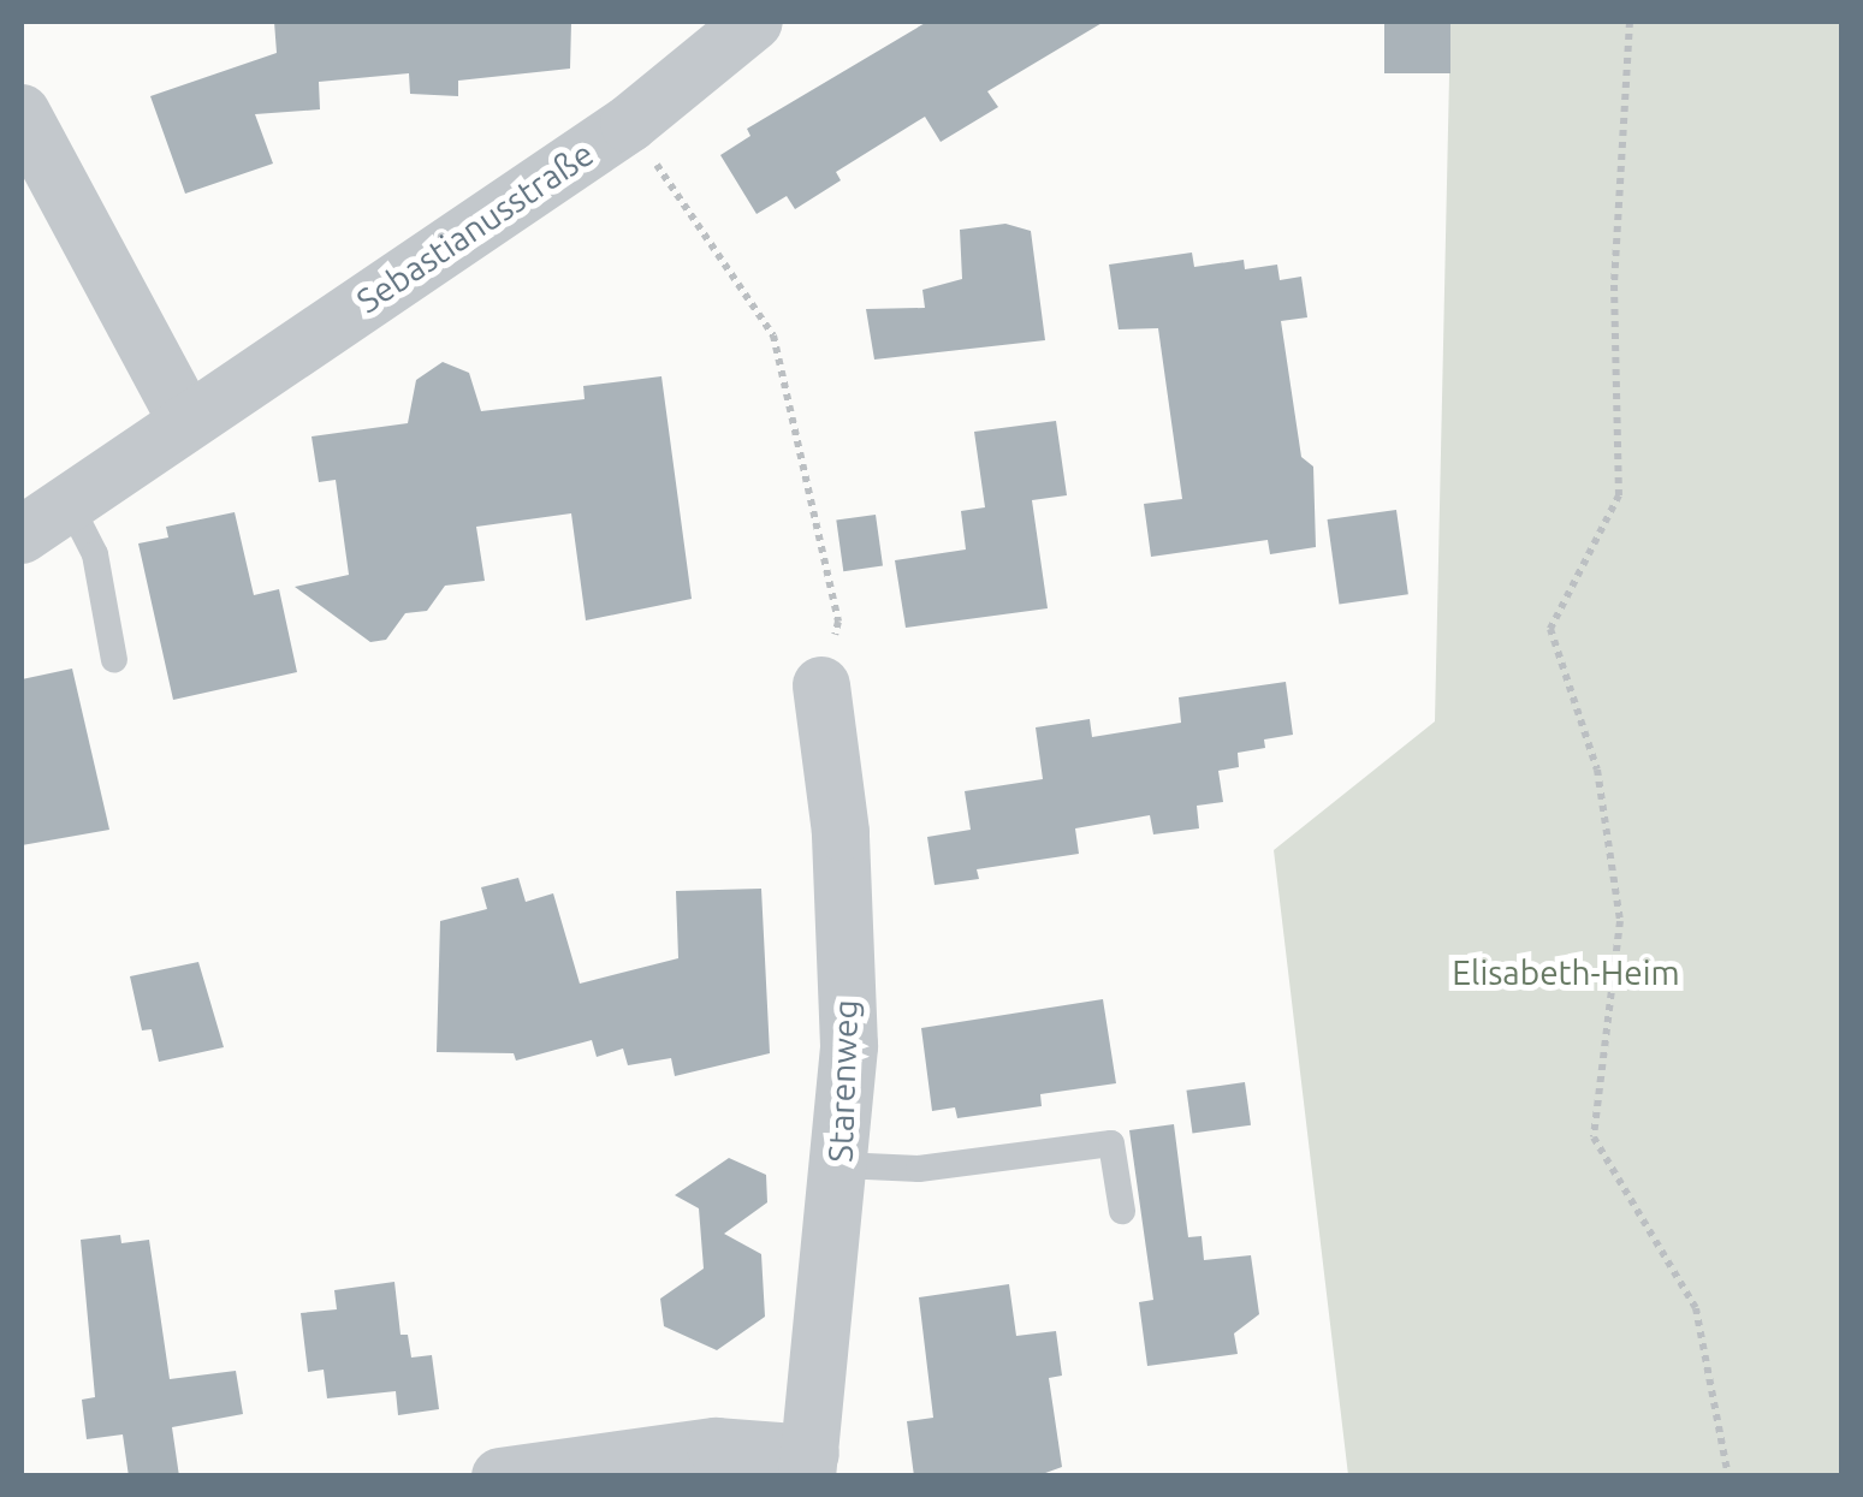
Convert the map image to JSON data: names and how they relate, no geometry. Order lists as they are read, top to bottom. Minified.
{"streets":{"street":["Sebastianusstraße","Starenweg"]},"parks":["Elisabeth-Heim"]}
